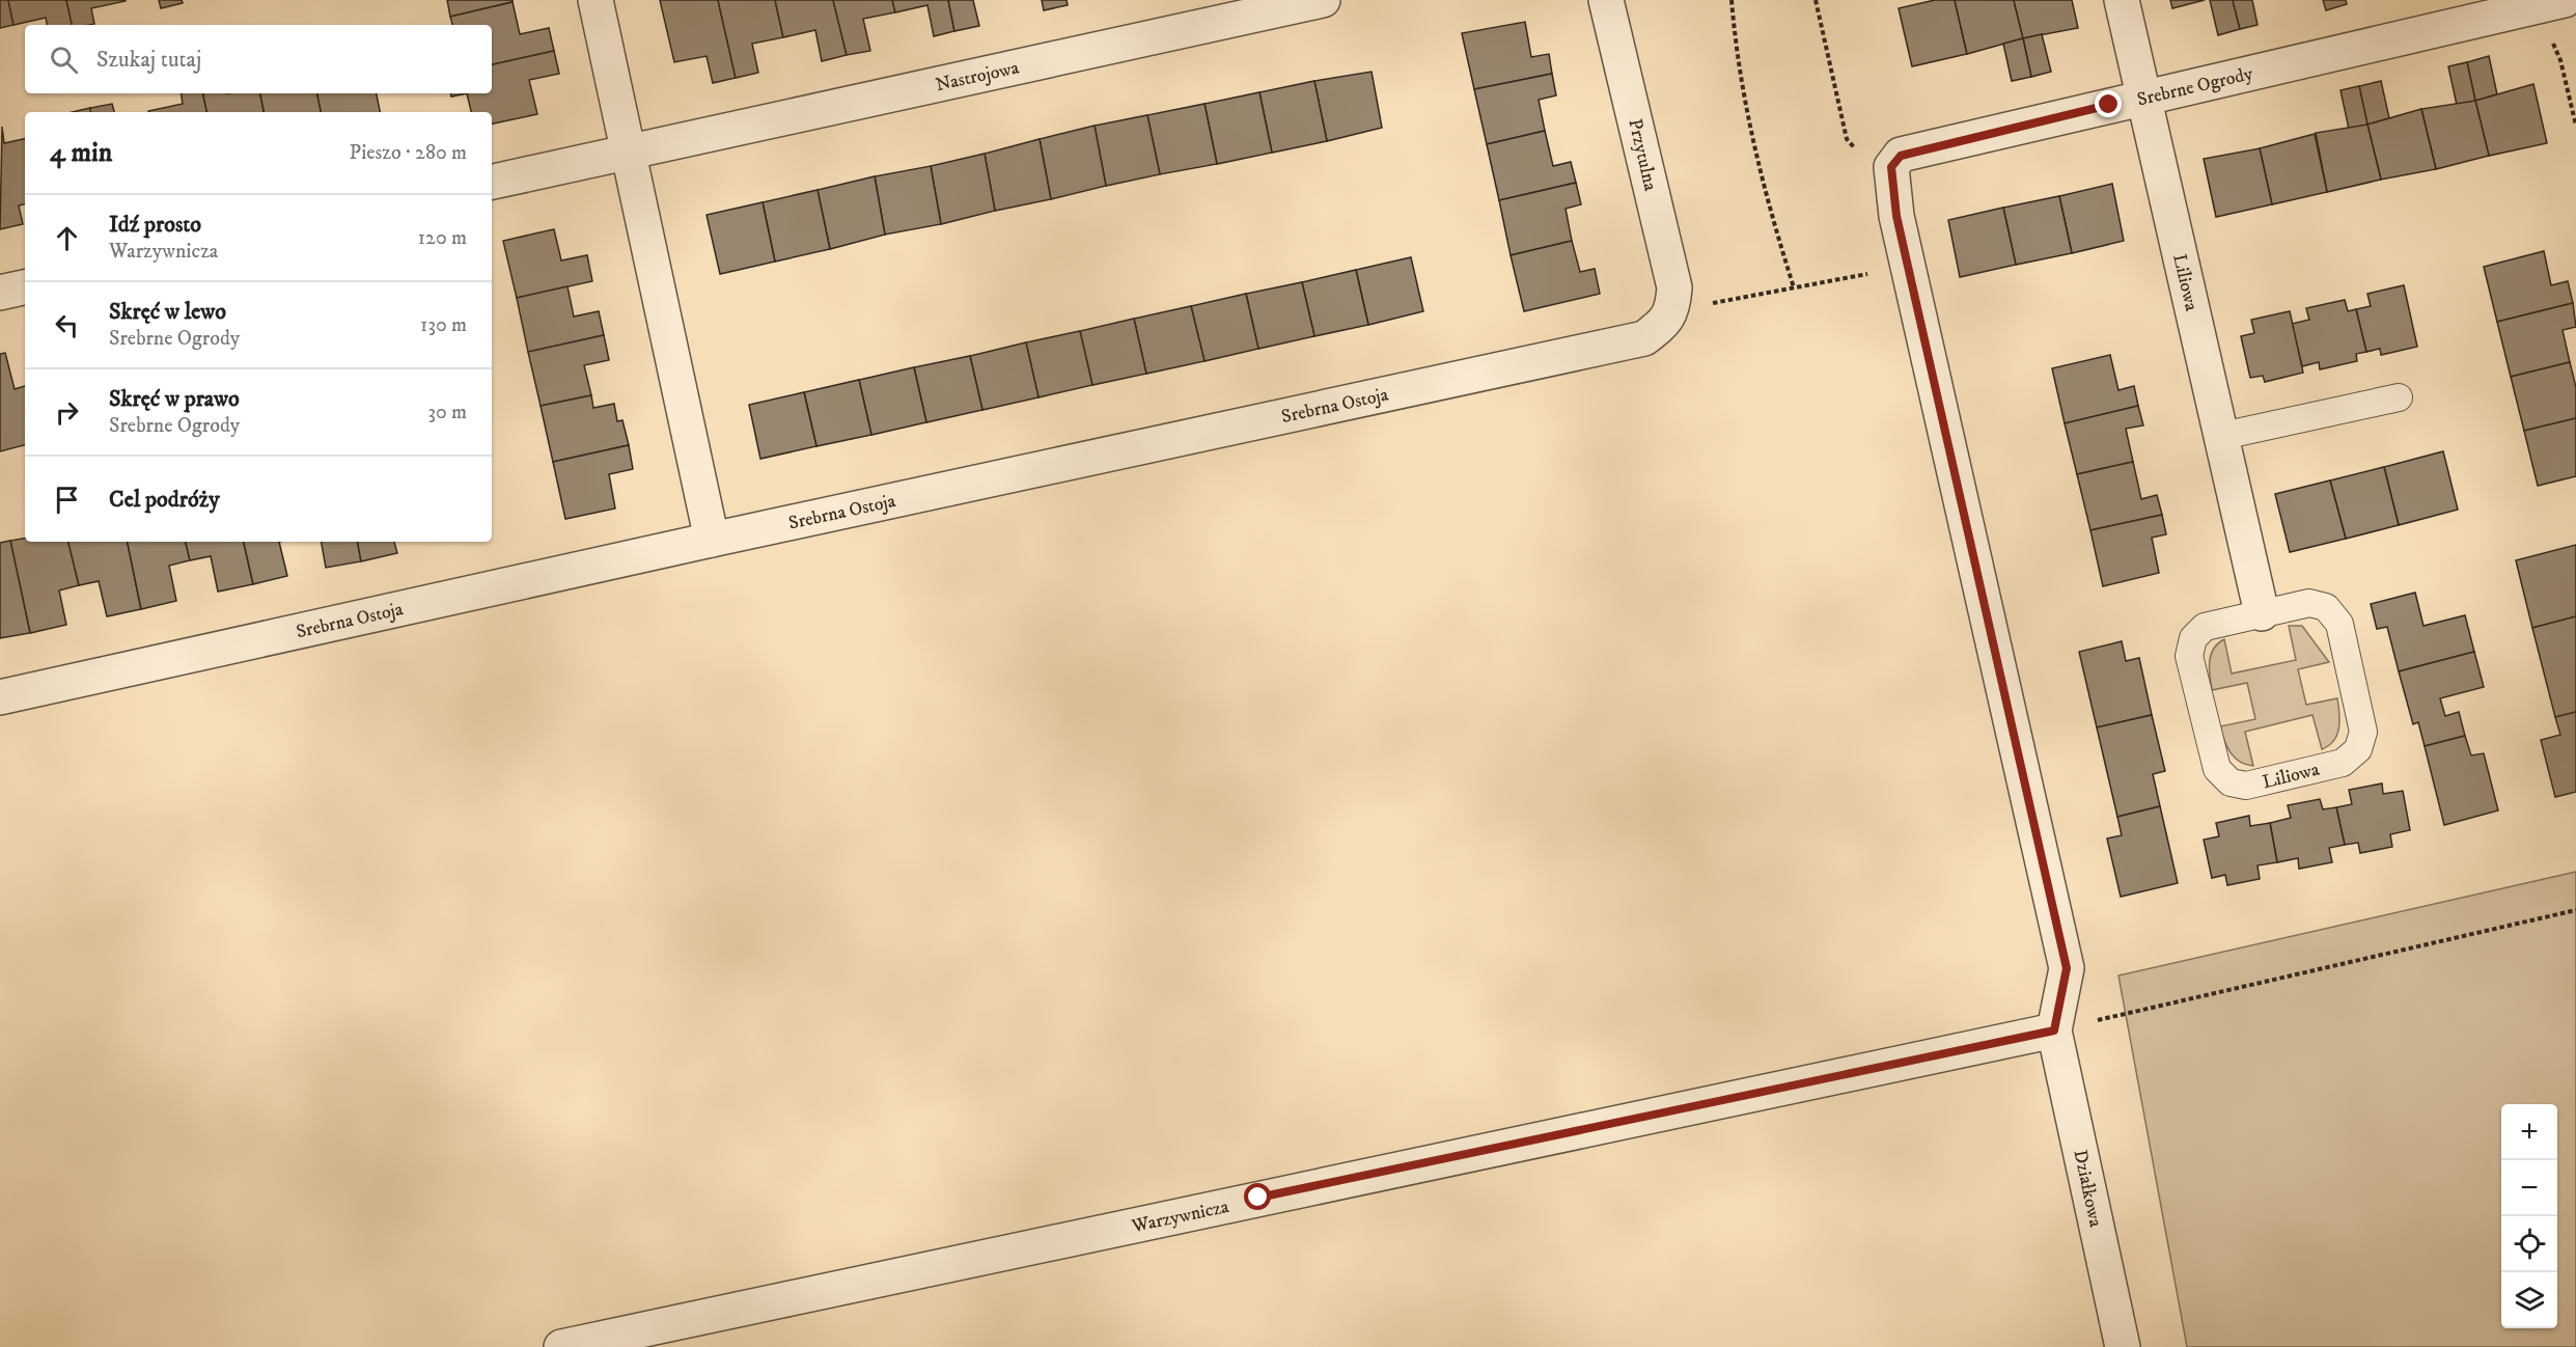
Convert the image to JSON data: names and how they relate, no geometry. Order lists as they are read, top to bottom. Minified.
{"streets":{"street":["Nastrojowa","Srebrne Ogrody","Przytulna","Liliowa","Srebrna Ostoja","Działkowa","Warzywnicza"]},"crossings":[["Srebrne Ogrody","Liliowa"],["Przytulna","Srebrna Ostoja"],["Działkowa","Warzywnicza"]],"page":{"search":"Szukaj tutaj","heading":["4 min","Pieszo · 280 m"],"list":[["Idź prosto","Warzywnicza","120 m"],["Skręć w lewo","Srebrne Ogrody","130 m"],["Skręć w prawo","Srebrne Ogrody","30 m"],"Cel podróży"],"map_buttons":["+","−"]}}
